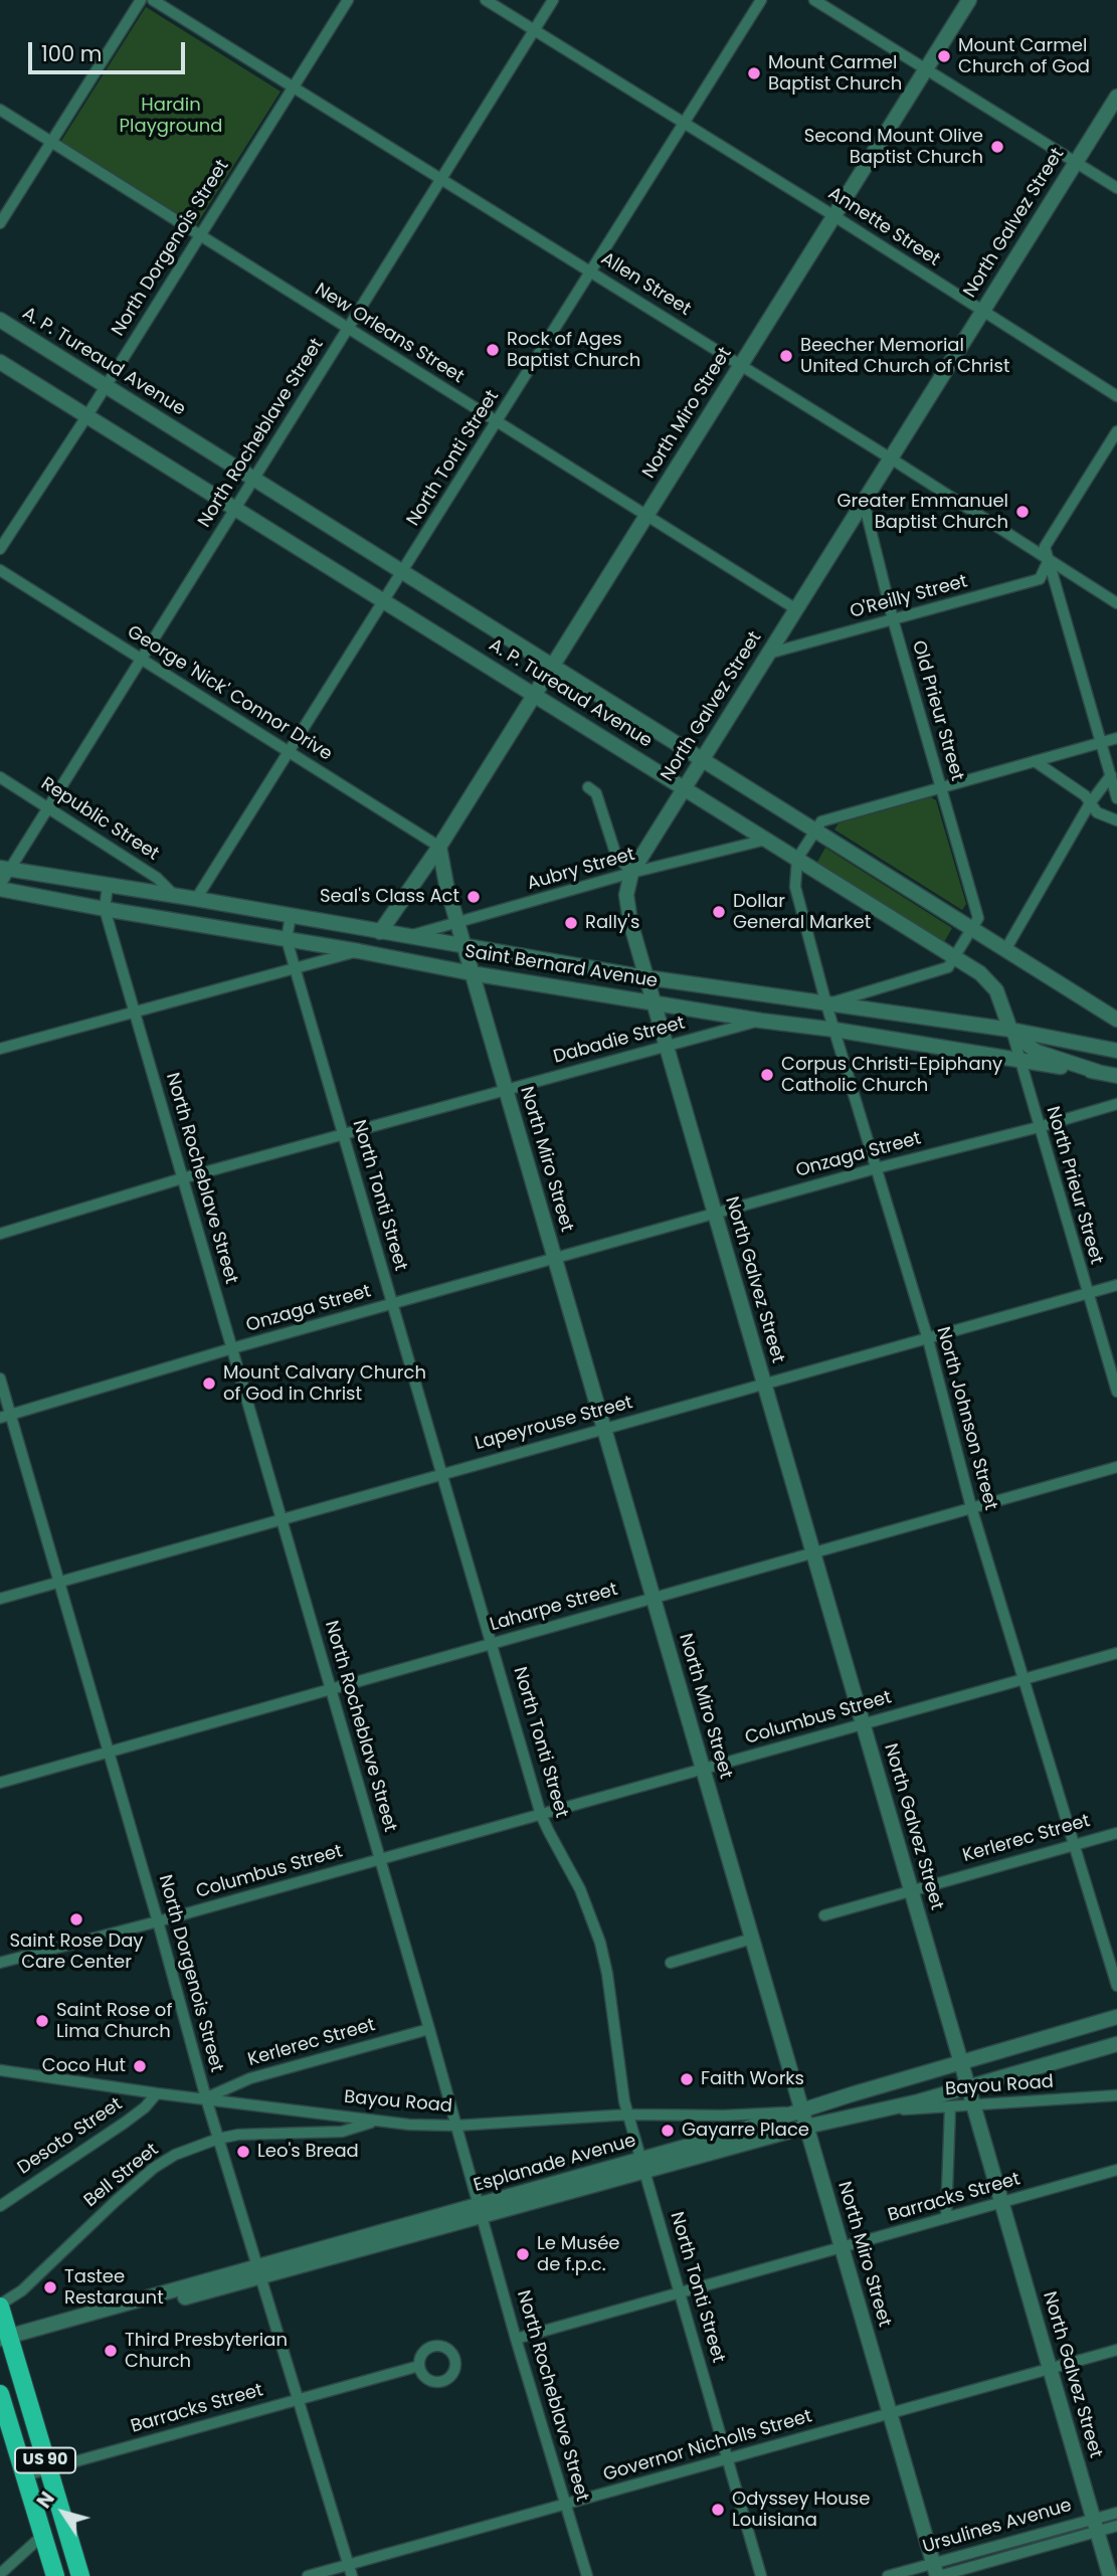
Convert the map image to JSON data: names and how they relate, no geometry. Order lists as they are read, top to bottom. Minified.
{"streets":{"main road":["US 90"],"street":["North Galvez Street","Annette Street","North Dorgenois Street","Allen Street","New Orleans Street","A. P. Tureaud Avenue","North Miro Street","North Rocheblave Street","North Tonti Street","O'Reilly Street","George 'Nick' Connor Drive","Old Prieur Street","Republic Street","Aubry Street","Saint Bernard Avenue","Dabadie Street","Onzaga Street","North Prieur Street","North Johnson Street","Lapeyrouse Street","Laharpe Street","Columbus Street","Kerlerec Street","Bayou Road","Desoto Street","Esplanade Avenue","Bell Street","Barracks Street","Governor Nicholls Street","Ursulines Avenue"]},"crossings":[["North Galvez Street","Annette Street"],["North Galvez Street","Allen Street"],["North Galvez Street","New Orleans Street"],["North Galvez Street","A. P. Tureaud Avenue"],["North Galvez Street","O'Reilly Street"],["North Galvez Street","Old Prieur Street"],["North Galvez Street","Aubry Street"],["North Galvez Street","Saint Bernard Avenue"],["North Galvez Street","Dabadie Street"],["North Galvez Street","Onzaga Street"],["North Galvez Street","Lapeyrouse Street"],["North Galvez Street","Laharpe Street"],["North Galvez Street","Columbus Street"],["North Galvez Street","Kerlerec Street"],["North Galvez Street","Bayou Road"],["North Galvez Street","Esplanade Avenue"],["North Galvez Street","Barracks Street"],["North Galvez Street","Governor Nicholls Street"],["North Galvez Street","Ursulines Avenue"],["Annette Street","North Miro Street"],["Annette Street","North Rocheblave Street"],["Annette Street","North Tonti Street"],["North Dorgenois Street","Allen Street"],["North Dorgenois Street","New Orleans Street"],["North Dorgenois Street","A. P. Tureaud Avenue"],["North Dorgenois Street","Onzaga Street"],["North Dorgenois Street","Lapeyrouse Street"],["North Dorgenois Street","Laharpe Street"],["North Dorgenois Street","Columbus Street"],["North Dorgenois Street","Kerlerec Street"],["North Dorgenois Street","Bayou Road"],["North Dorgenois Street","Esplanade Avenue"],["North Dorgenois Street","Bell Street"],["North Dorgenois Street","Barracks Street"],["North Dorgenois Street","Governor Nicholls Street"],["Allen Street","North Miro Street"],["Allen Street","North Rocheblave Street"],["Allen Street","North Tonti Street"],["Allen Street","O'Reilly Street"],["New Orleans Street","North Miro Street"],["New Orleans Street","North Rocheblave Street"],["New Orleans Street","North Tonti Street"],["A. P. Tureaud Avenue","North Miro Street"],["A. P. Tureaud Avenue","North Rocheblave Street"],["A. P. Tureaud Avenue","North Tonti Street"],["A. P. Tureaud Avenue","Old Prieur Street"],["A. P. Tureaud Avenue","Aubry Street"],["A. P. Tureaud Avenue","Saint Bernard Avenue"],["A. P. Tureaud Avenue","North Prieur Street"],["A. P. Tureaud Avenue","North Johnson Street"],["North Miro Street","George 'Nick' Connor Drive"],["North Miro Street","Aubry Street"],["North Miro Street","Saint Bernard Avenue"],["North Miro Street","Dabadie Street"],["North Miro Street","Onzaga Street"],["North Miro Street","Lapeyrouse Street"],["North Miro Street","Laharpe Street"],["North Miro Street","Columbus Street"],["North Miro Street","Bayou Road"],["North Miro Street","Esplanade Avenue"],["North Miro Street","Barracks Street"],["North Miro Street","Governor Nicholls Street"],["North Miro Street","Ursulines Avenue"],["North Rocheblave Street","George 'Nick' Connor Drive"],["North Rocheblave Street","Republic Street"],["North Rocheblave Street","Saint Bernard Avenue"],["North Rocheblave Street","Dabadie Street"],["North Rocheblave Street","Onzaga Street"],["North Rocheblave Street","Lapeyrouse Street"],["North Rocheblave Street","Laharpe Street"],["North Rocheblave Street","Columbus Street"],["North Rocheblave Street","Kerlerec Street"],["North Rocheblave Street","Bayou Road"],["North Rocheblave Street","Esplanade Avenue"],["North Rocheblave Street","Barracks Street"],["North Rocheblave Street","Governor Nicholls Street"],["North Tonti Street","George 'Nick' Connor Drive"],["North Tonti Street","Saint Bernard Avenue"],["North Tonti Street","Dabadie Street"],["North Tonti Street","Onzaga Street"],["North Tonti Street","Lapeyrouse Street"],["North Tonti Street","Laharpe Street"],["North Tonti Street","Columbus Street"],["North Tonti Street","Bayou Road"],["North Tonti Street","Esplanade Avenue"],["North Tonti Street","Barracks Street"],["North Tonti Street","Governor Nicholls Street"],["O'Reilly Street","Old Prieur Street"],["Republic Street","Saint Bernard Avenue"],["Aubry Street","Saint Bernard Avenue"],["Saint Bernard Avenue","Dabadie Street"],["Saint Bernard Avenue","North Prieur Street"],["Saint Bernard Avenue","North Johnson Street"],["Onzaga Street","North Prieur Street"],["Onzaga Street","North Johnson Street"],["North Prieur Street","Lapeyrouse Street"],["North Johnson Street","Lapeyrouse Street"],["North Johnson Street","Laharpe Street"],["North Johnson Street","Columbus Street"],["North Johnson Street","Kerlerec Street"],["Kerlerec Street","Bayou Road"],["Bayou Road","Desoto Street"],["Bayou Road","Esplanade Avenue"],["Bayou Road","Bell Street"],["Esplanade Avenue","US 90"],["Bell Street","US 90"],["Barracks Street","US 90"]],"parks":["Hardin Playground"],"places":["Mount Carmel Church of God","Mount Carmel Baptist Church","Second Mount Olive Baptist Church","Rock of Ages Baptist Church","Beecher Memorial United Church of Christ","Greater Emmanuel Baptist Church","Seal's Class Act","Dollar General Market","Rally's","Corpus Christi-Epiphany Catholic Church","Mount Calvary Church of God in Christ","Saint Rose Day Care Center","Saint Rose of Lima Church","Coco Hut","Faith Works","Gayarre Place","Leo's Bread","Le Musée de f.p.c.","Tastee Restaraunt","Third Presbyterian Church","Odyssey House Louisiana"],"scale_bar":"100 m","north":"top left"}
